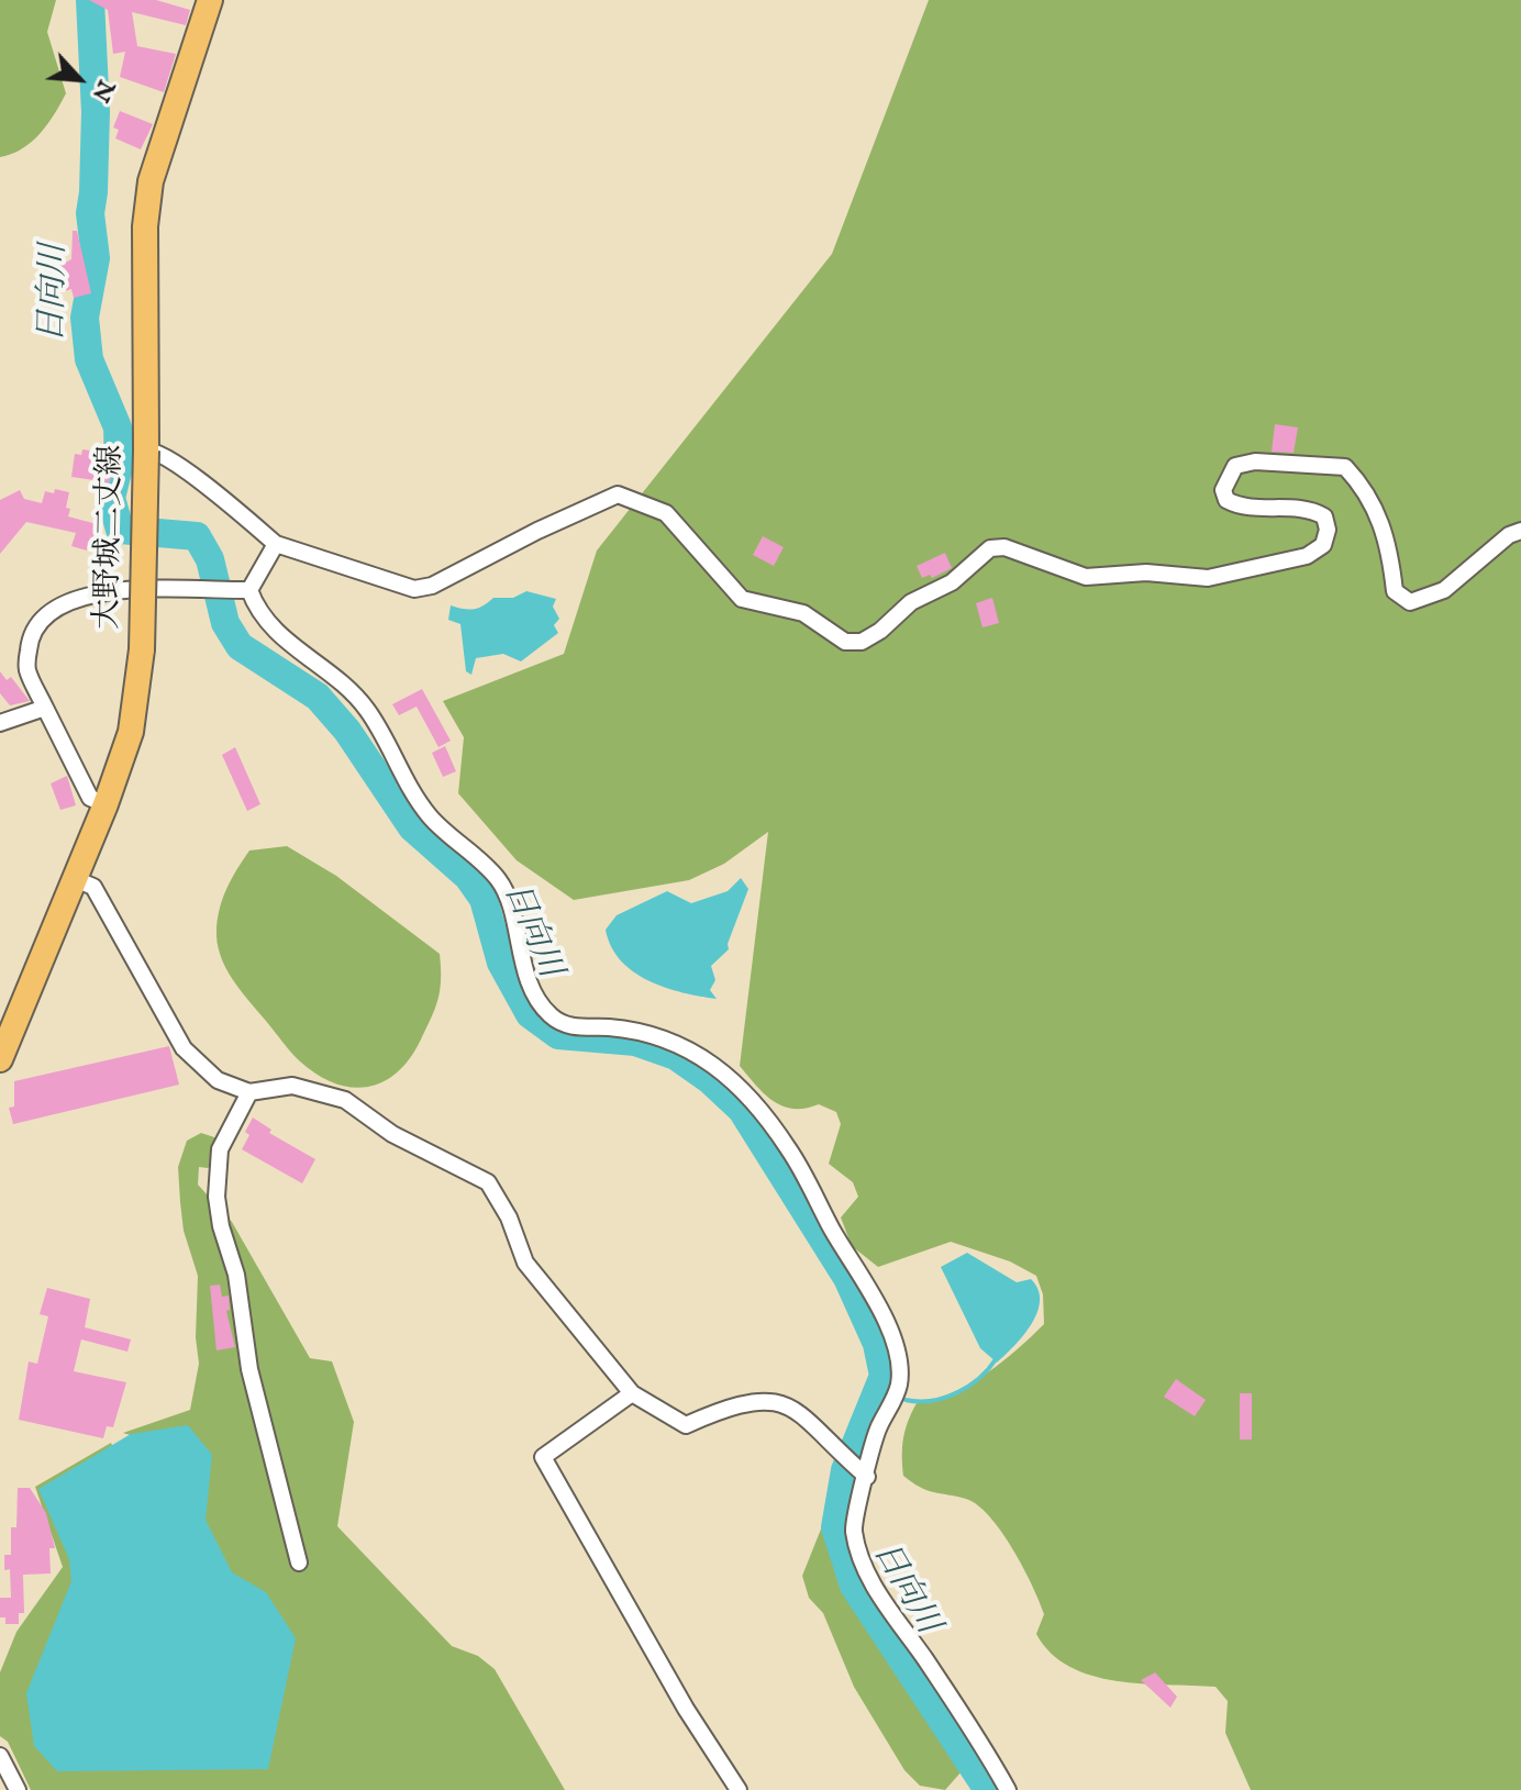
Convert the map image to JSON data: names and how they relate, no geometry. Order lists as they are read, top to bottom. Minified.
{"streets":{"main road":["大野城二丈線"]},"water":["日向川"],"north":"bottom right"}
